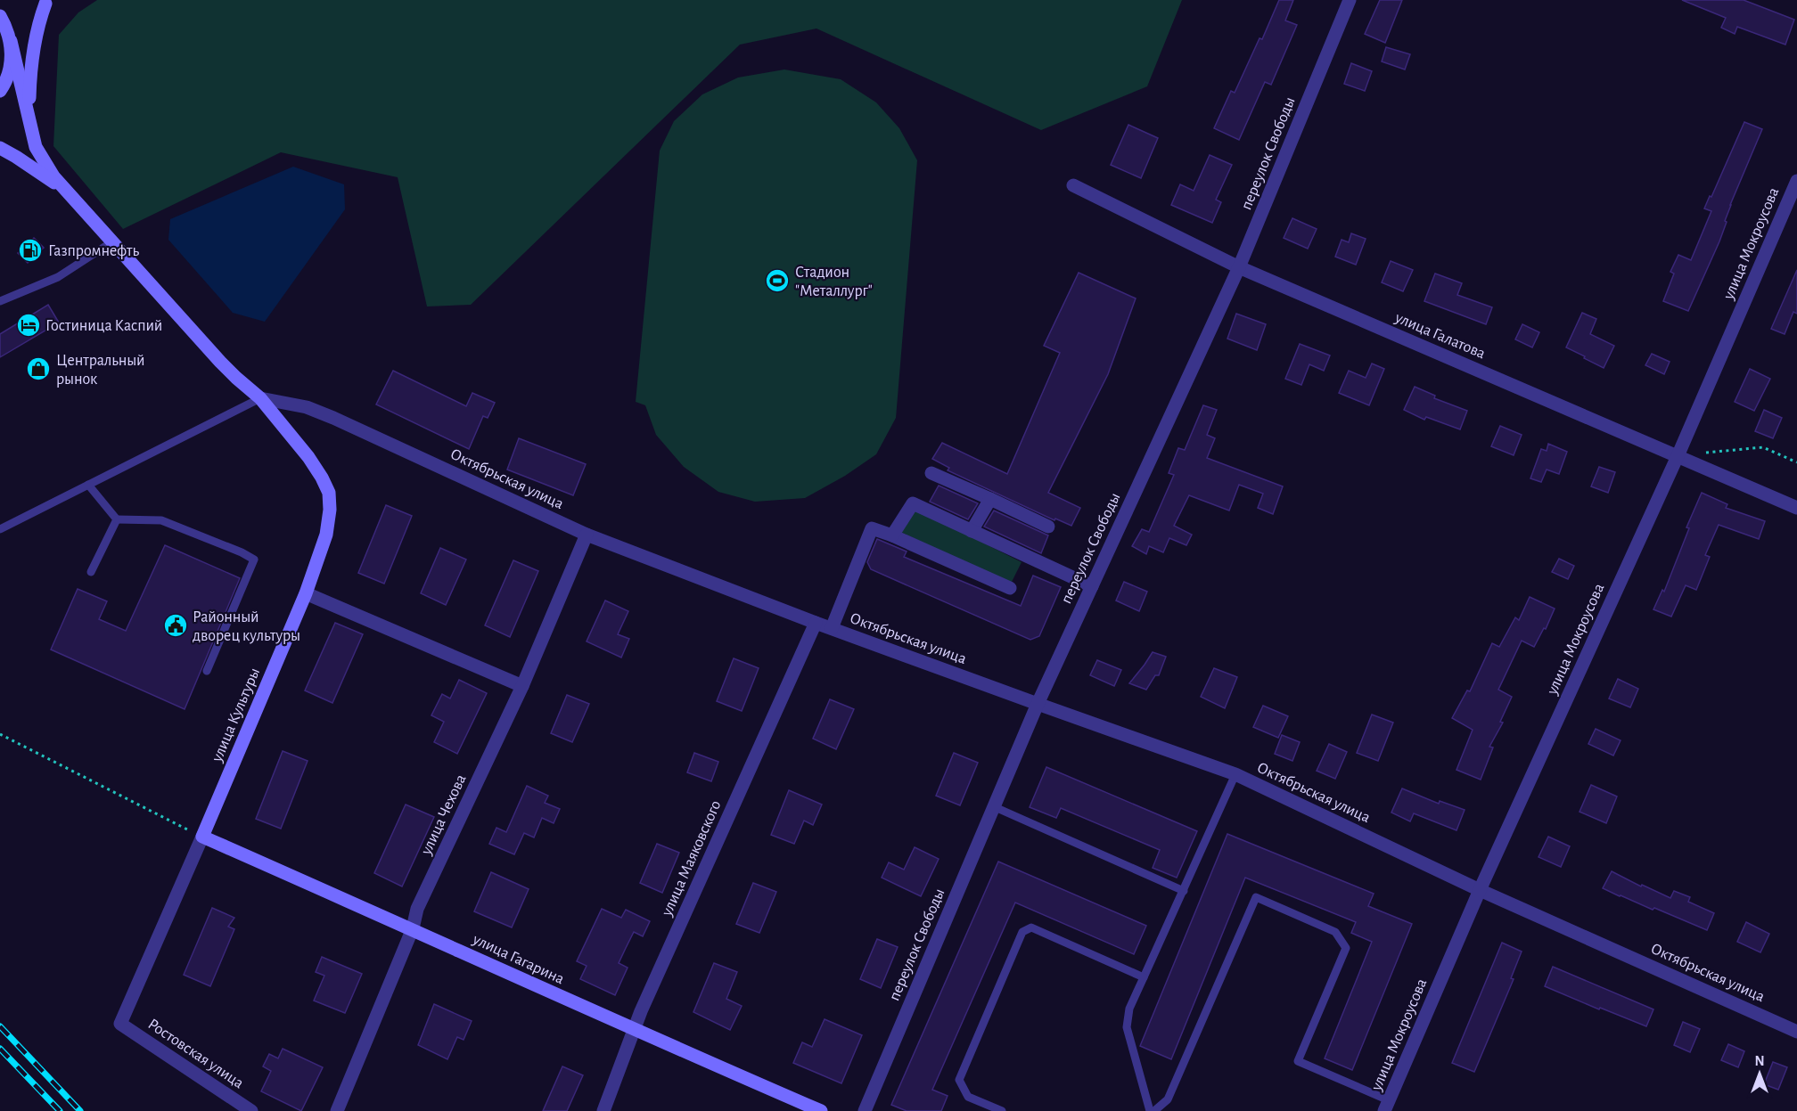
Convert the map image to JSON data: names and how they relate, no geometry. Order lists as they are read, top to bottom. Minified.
{"streets":{"main road":["Октябрьская улица","улица Культуры","улица Гагарина"],"street":["переулок Свободы","улица Мокроусова","улица Галатова","улица Чехова","улица Маяковского","Ростовская улица"]},"crossings":[["переулок Свободы","улица Галатова"],["переулок Свободы","Октябрьская улица"],["улица Мокроусова","улица Галатова"],["улица Мокроусова","Октябрьская улица"],["Октябрьская улица","улица Культуры"],["Октябрьская улица","улица Чехова"],["Октябрьская улица","улица Маяковского"],["улица Культуры","улица Гагарина"],["улица Культуры","Ростовская улица"],["улица Чехова","улица Гагарина"],["улица Маяковского","улица Гагарина"]],"places":{"fuel station":["Газпромнефть"],"sports":["Стадион \"Металлург\""],"hotel":["Гостиница Каспий"],"shop":["Центральный рынок"],"public building":["Районный дворец культуры"]},"north":"top"}
